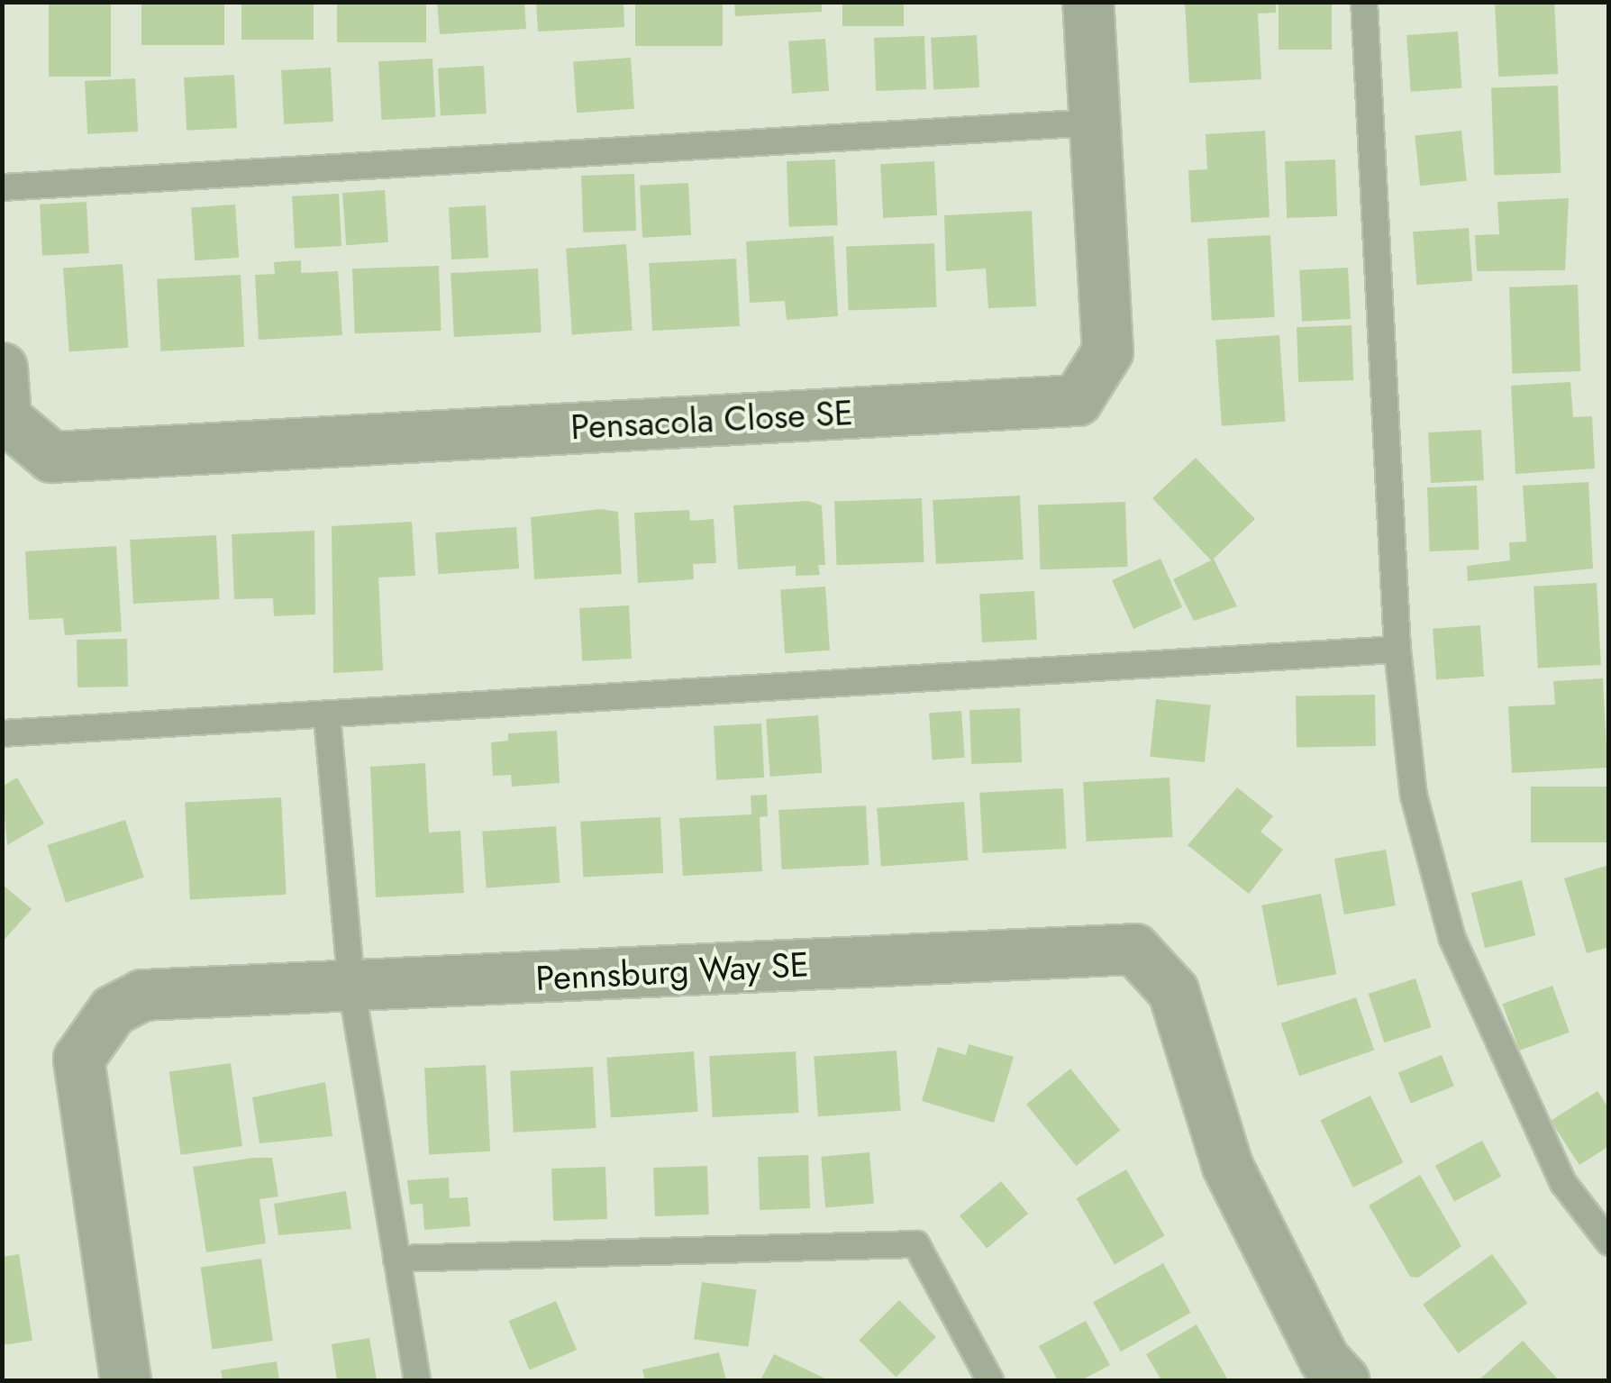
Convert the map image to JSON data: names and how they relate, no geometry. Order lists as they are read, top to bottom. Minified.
{"streets":{"street":["Pensacola Close SE","Pennsburg Way SE"]}}
